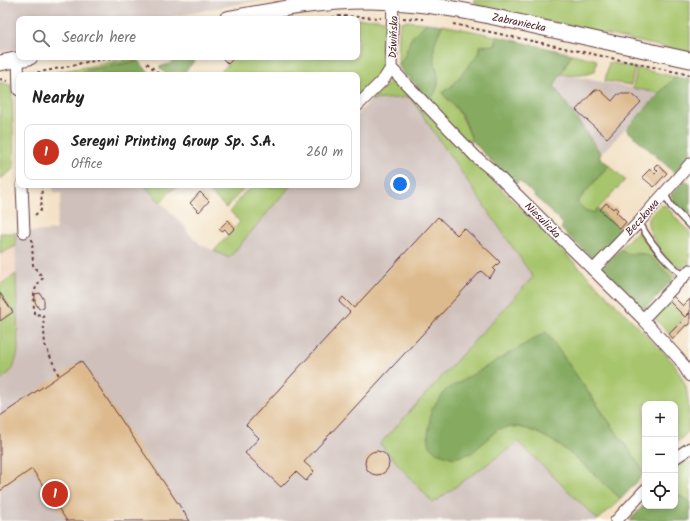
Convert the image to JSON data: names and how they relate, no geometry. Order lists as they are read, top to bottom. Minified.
{"streets":{"main road":["Zabraniecka"],"street":["Dźwińska","Beczkowa","Niesulicka"]},"crossings":[["Zabraniecka","Dźwińska"],["Dźwińska","Niesulicka"],["Beczkowa","Niesulicka"]],"page":{"search":"Search here","heading":"Nearby","list":[{"mark":"1","name":"Seregni Printing Group Sp. S.A.","note":"Office","value":"260 m"}],"map_buttons":["+","−"],"pins":"1"}}
